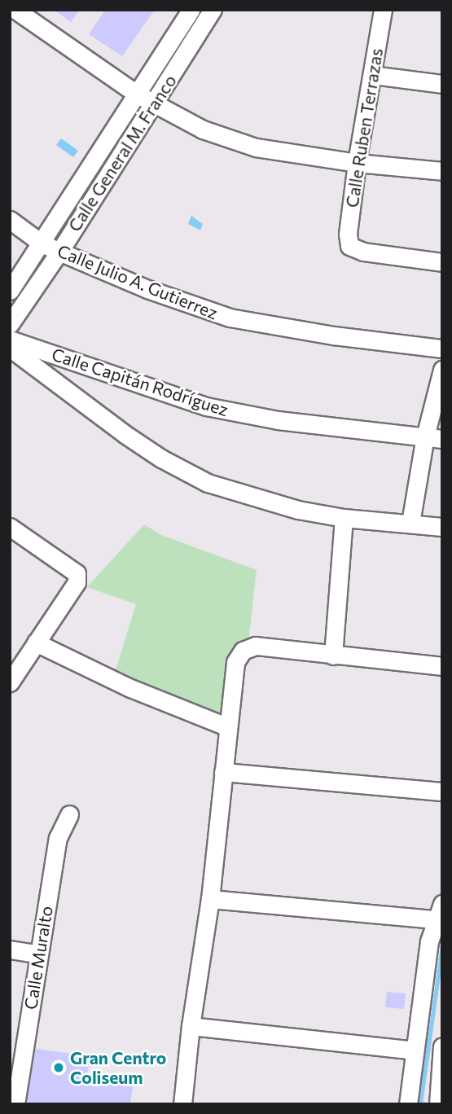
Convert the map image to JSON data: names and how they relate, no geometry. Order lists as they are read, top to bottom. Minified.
{"streets":{"street":["Calle Ruben Terrazas","Calle General M. Franco","Calle Julio A. Gutierrez","Calle Capitán Rodríguez","Calle Muralto"]},"crossings":[["Calle General M. Franco","Calle Julio A. Gutierrez"]],"places":["Gran Centro Coliseum"]}
